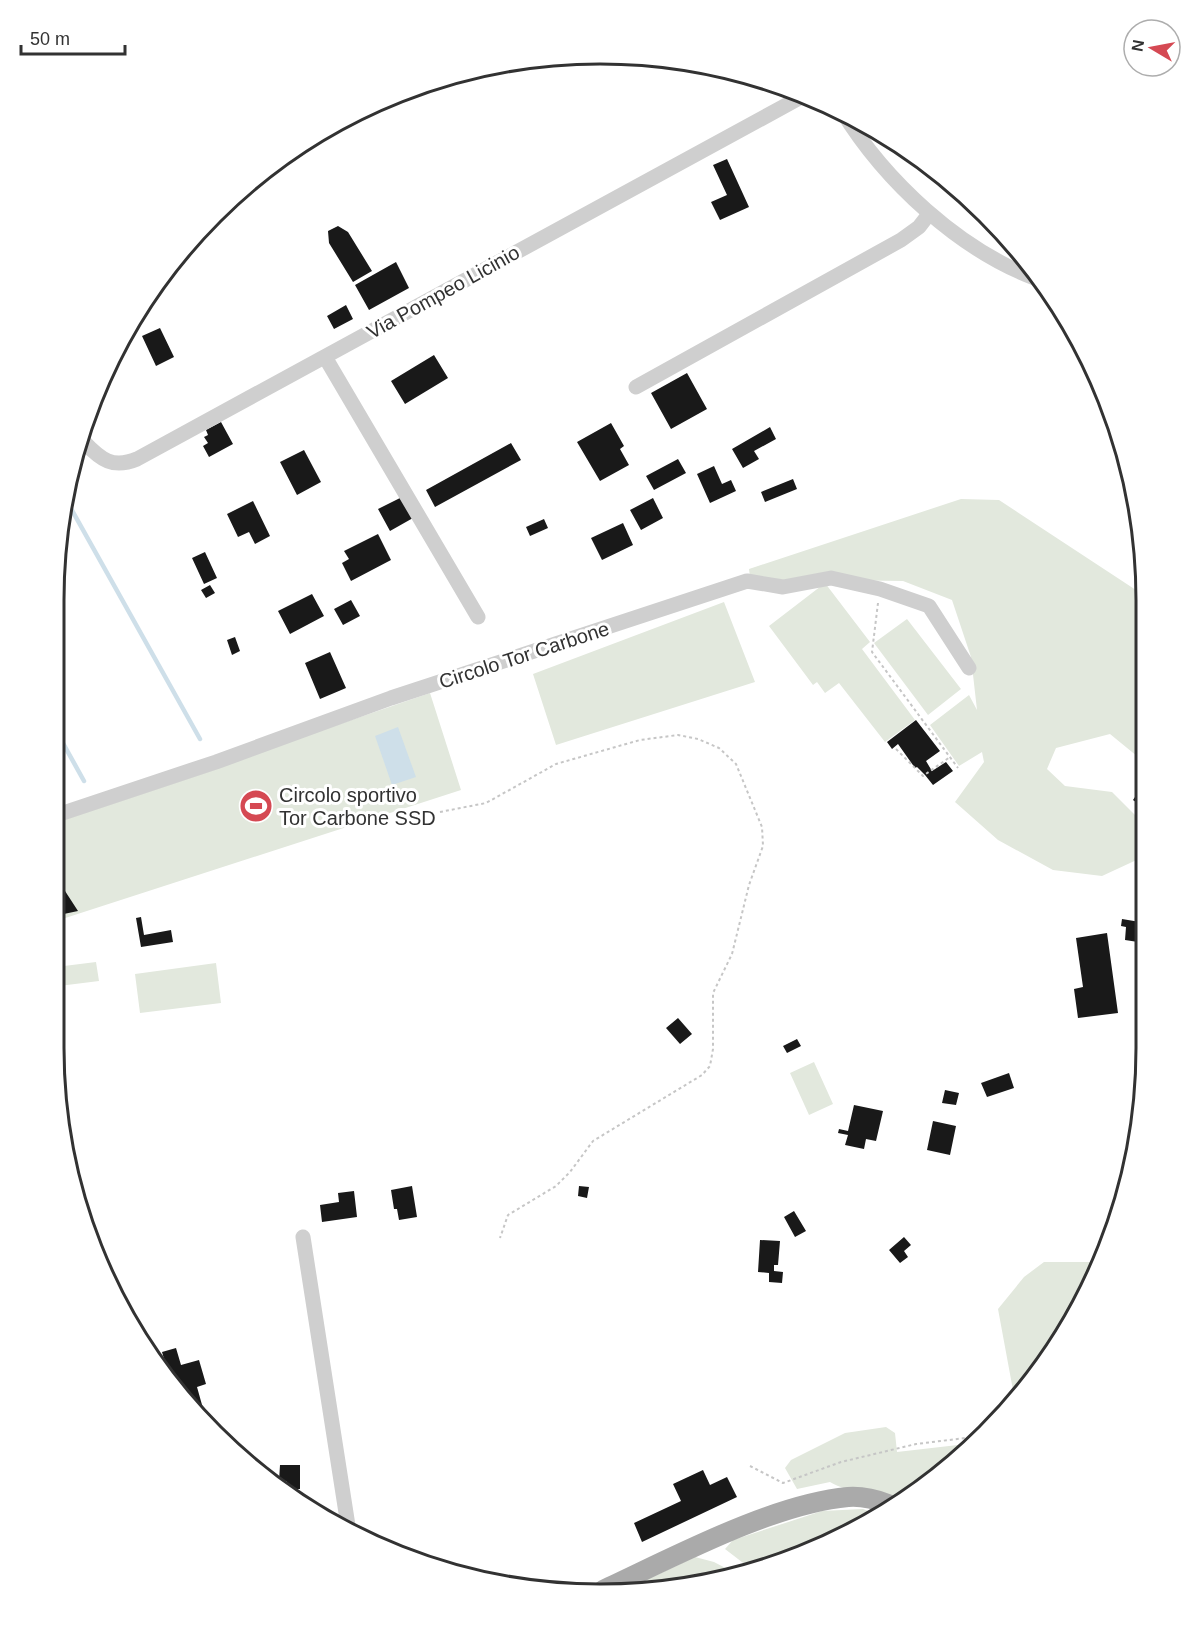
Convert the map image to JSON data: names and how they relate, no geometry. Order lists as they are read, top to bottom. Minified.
{"streets":{"street":["Via Pompeo Licinio","Circolo Tor Carbone"]},"places":{"sports":["Circolo sportivo Tor Carbone SSD"]},"scale_bar":"50 m","north":"left"}
